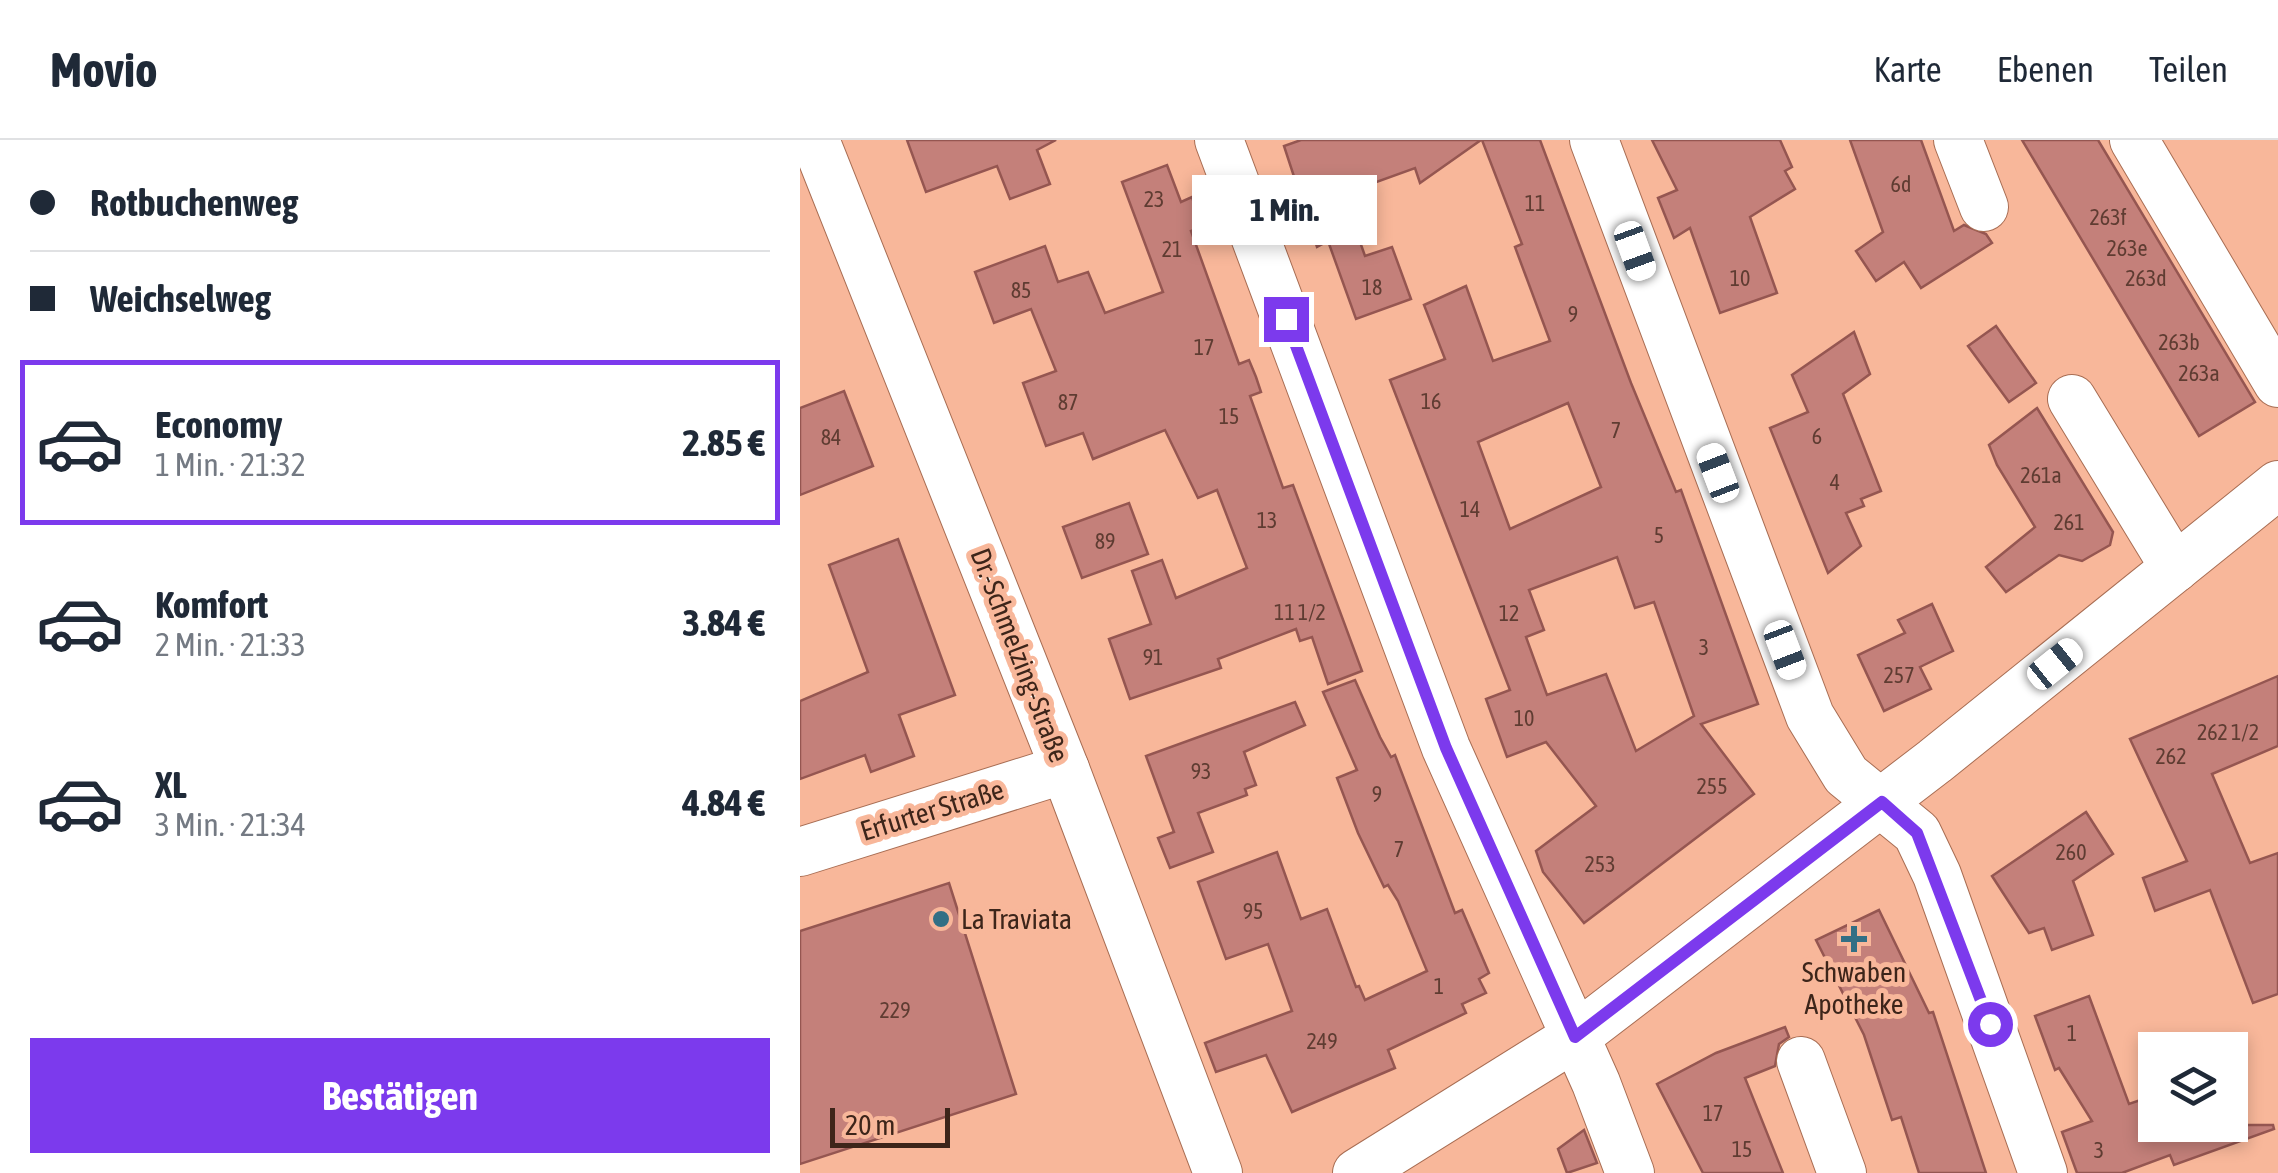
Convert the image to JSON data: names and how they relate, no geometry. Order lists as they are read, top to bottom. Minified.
{"streets":{"street":["Dr.-Schmelzing-Straße","Erfurter Straße"]},"crossings":[["Dr.-Schmelzing-Straße","Erfurter Straße"]],"places":{"other":["La Traviata"],"health":["Schwaben Apotheke"]},"house_numbers":["6d","23","11","263f","263e","21","10","263d","18","85","9","263b","17","263a","16","87","15","7","6","84","261a","4","14","13","261","5","89","11 1/2","12","3","91","257","10","262 1/2","262","93","255","9","7","260","253","95","1","229","1","249","17","15","3"],"scale_bar":"20 m","page":{"header":"Movio","nav":["Karte","Ebenen","Teilen"],"banner":["Rotbuchenweg","Weichselweg"],"bubble":"1 Min.","list":[{"name":"Economy","note":"1 Min. · 21:32","value":"2.85 €"},{"name":"Komfort","note":"2 Min. · 21:33","value":"3.84 €"},{"name":"XL","note":"3 Min. · 21:34","value":"4.84 €"}],"buttons":"Bestätigen","scale":"20 m"}}
